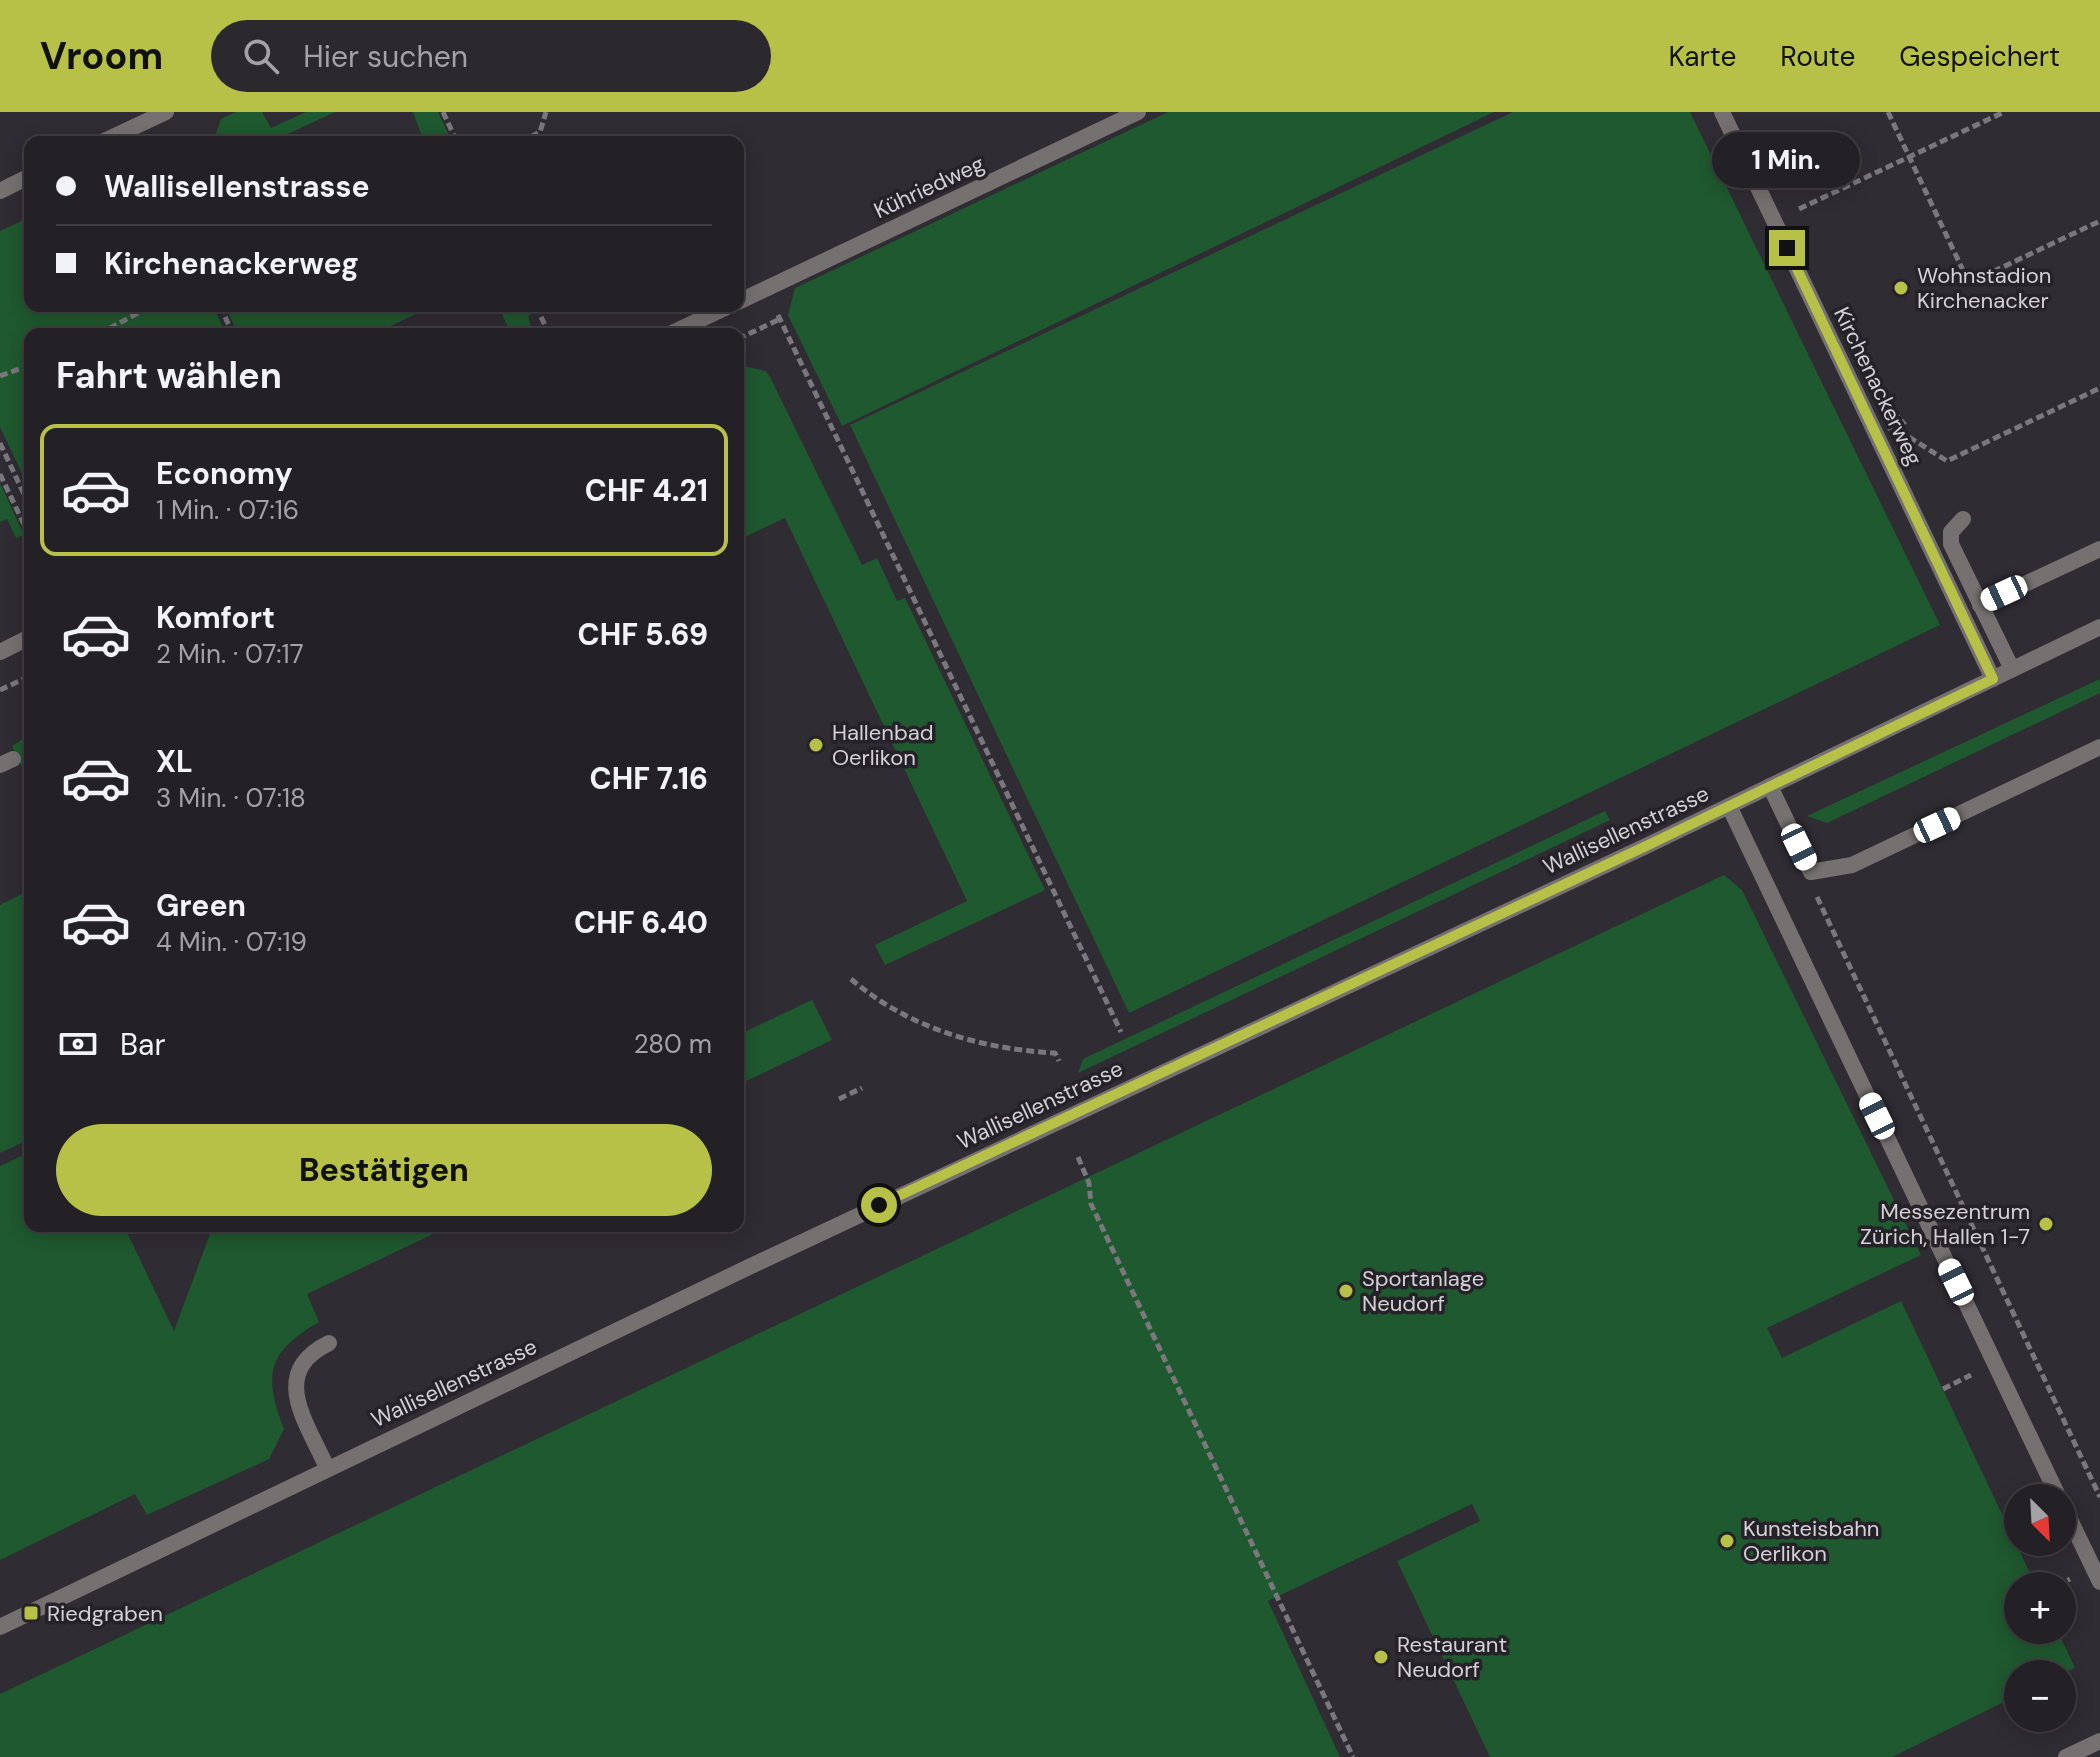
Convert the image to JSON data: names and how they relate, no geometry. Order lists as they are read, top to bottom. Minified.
{"streets":{"street":["Kühriedweg","Kirchenackerweg","Wallisellenstrasse"]},"crossings":[["Kirchenackerweg","Wallisellenstrasse"]],"places":{"other":["Wohnstadion Kirchenacker","Hallenbad Oerlikon","Messezentrum Zürich, Hallen 1-7","Sportanlage Neudorf","Kunsteisbahn Oerlikon","Restaurant Neudorf"],"transit":["Riedgraben"]},"north":"bottom right","page":{"header":"Vroom","search":"Hier suchen","nav":["Karte","Route","Gespeichert"],"bubble":"1 Min.","banner":["Wallisellenstrasse","Kirchenackerweg"],"heading":"Fahrt wählen","list":[{"name":"Economy","note":"1 Min. · 07:16","value":"CHF 4.21"},{"name":"Komfort","note":"2 Min. · 07:17","value":"CHF 5.69"},{"name":"XL","note":"3 Min. · 07:18","value":"CHF 7.16"},{"name":"Green","note":"4 Min. · 07:19","value":"CHF 6.40"}],"pay":["Bar","280 m"],"buttons":"Bestätigen","map_buttons":["+","−"]}}
